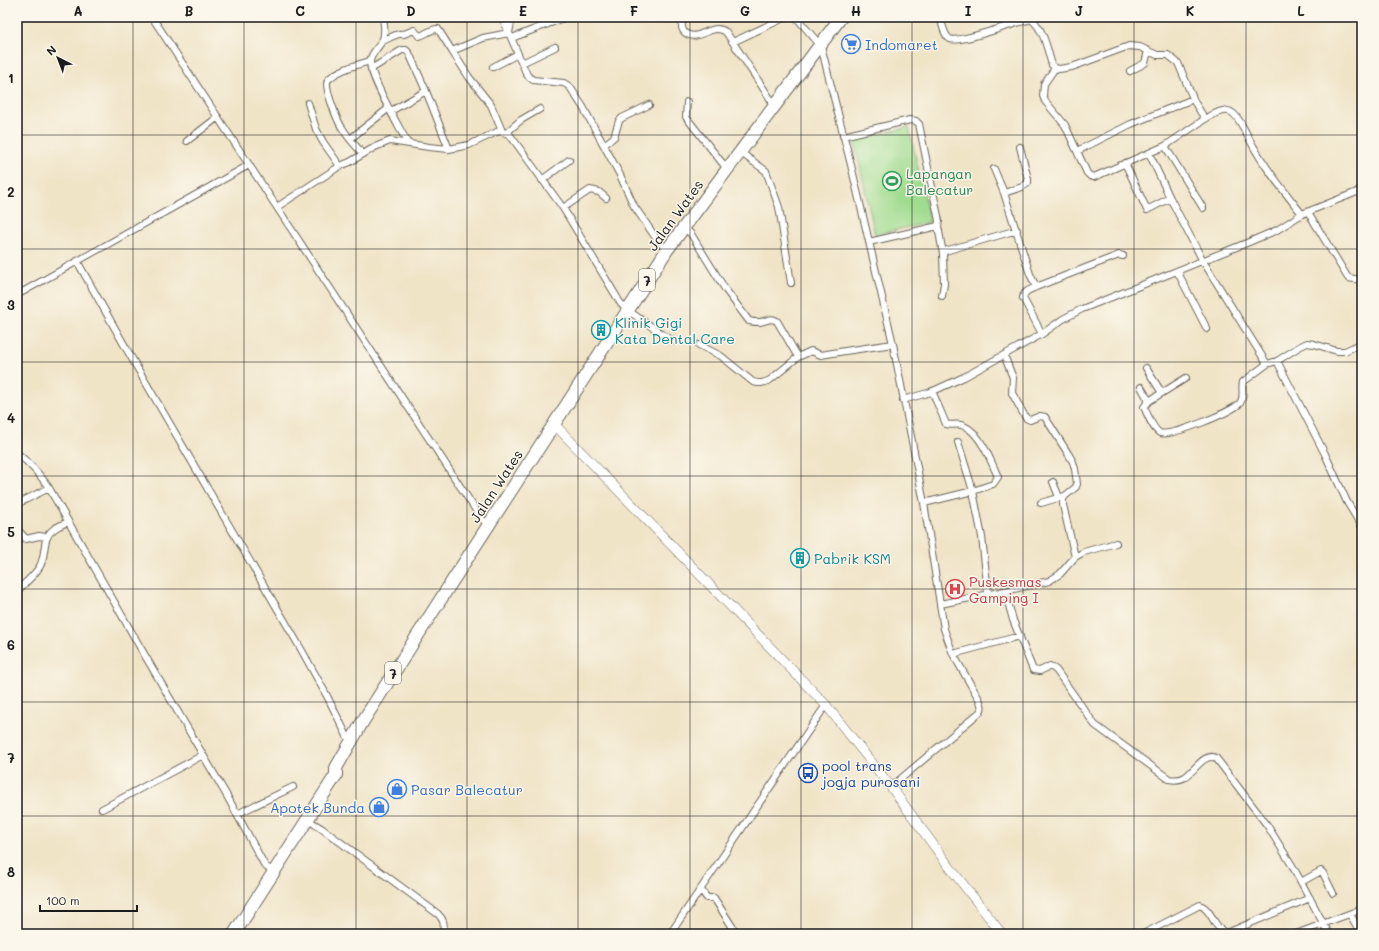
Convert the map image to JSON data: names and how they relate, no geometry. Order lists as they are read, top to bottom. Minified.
{"streets":{"highway":["Jalan Wates","7"]},"crossings":[["Jalan Wates","7"]],"places":{"supermarket":["Indomaret"],"sports":["Lapangan Balecatur"],"building":["Klinik Gigi Kata Dental Care","Pabrik KSM"],"hospital":["Puskesmas Gamping I"],"bus stop":["pool trans jogja purosani"],"shop":["Pasar Balecatur","Apotek Bunda"]},"scale_bar":"100 m","north":"top left","grid":{"columns":["A","B","C","D","E","F","G","H","I","J","K","L"],"rows":["1","2","3","4","5","6","7","8"]}}
